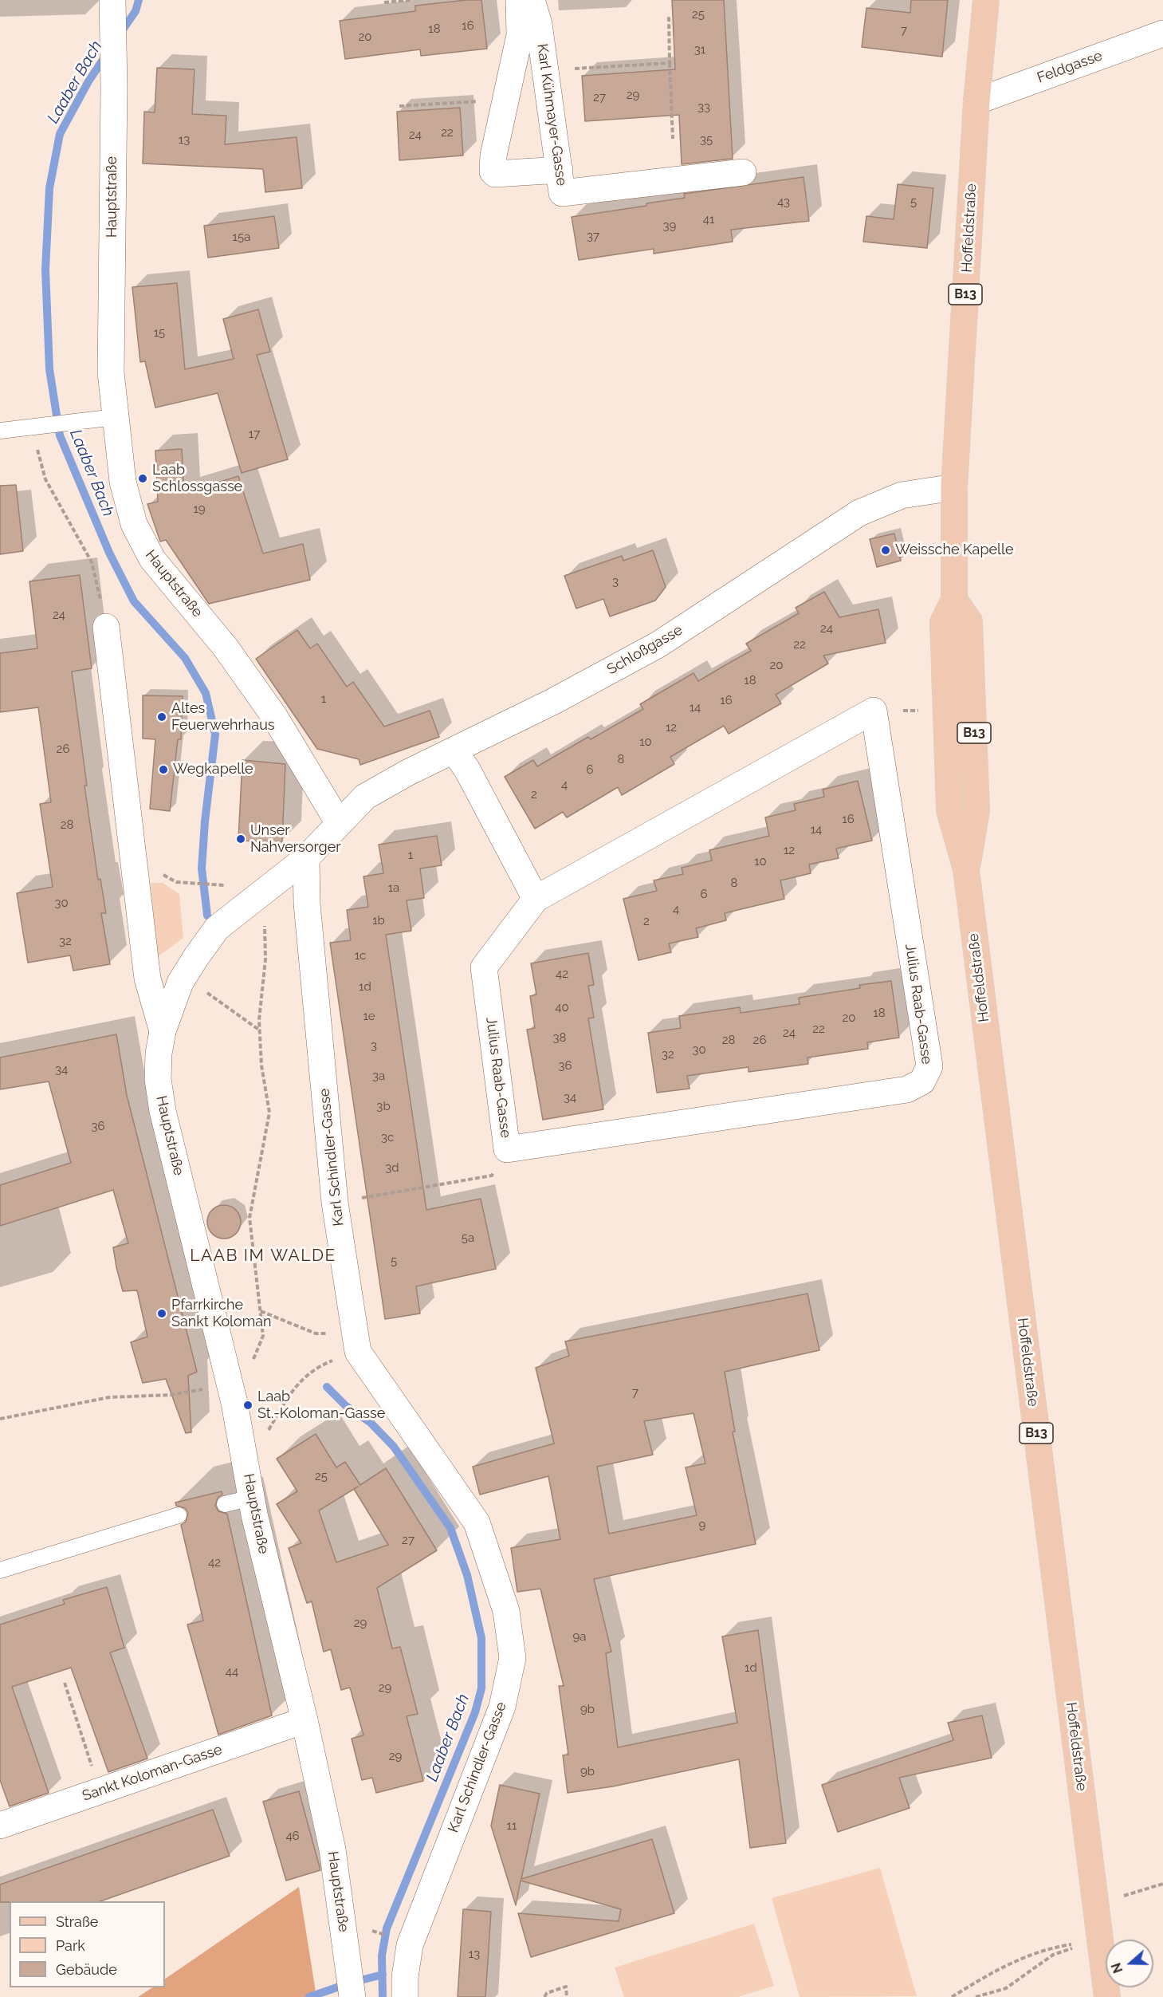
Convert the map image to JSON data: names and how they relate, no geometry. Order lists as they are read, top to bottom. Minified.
{"streets":{"main road":["Hoffeldstraße","B13"],"street":["Feldgasse","Karl Kühmayer-Gasse","Hauptstraße","Schloßgasse","Julius Raab-Gasse","Karl Schindler-Gasse","Sankt Koloman-Gasse"]},"crossings":[["Feldgasse","Hoffeldstraße"],["Hauptstraße","Schloßgasse"],["Hauptstraße","Karl Schindler-Gasse"],["Hauptstraße","Sankt Koloman-Gasse"],["Hoffeldstraße","Schloßgasse"]],"districts":["LAAB IM WALDE"],"water":["Laaber Bach"],"places":["Laab Schlossgasse","Weissche Kapelle","Altes Feuerwehrhaus","Wegkapelle","Unser Nahversorger","Pfarrkirche Sankt Koloman","Laab St.-Koloman-Gasse"],"house_numbers":["25","16","18","7","20","31","29","27","33","22","24","13","35","43","5","41","39","37","15a","15","17","19","3","24","24","22","20","18","1","16","14","12","10","26","8","6","4","2","16","28","14","12","1","10","8","1a","6","30","4","1b","2","32","1c","42","1d","40","18","1e","20","22","24","38","28","26","3","30","32","36","34","3a","34","3b","36","3c","3d","5a","5","7","25","9","27","42","29","9a","1d","44","29","9b","29","9b","11","46","13"],"legend":["Straße","Park","Gebäude"],"north":"left"}
